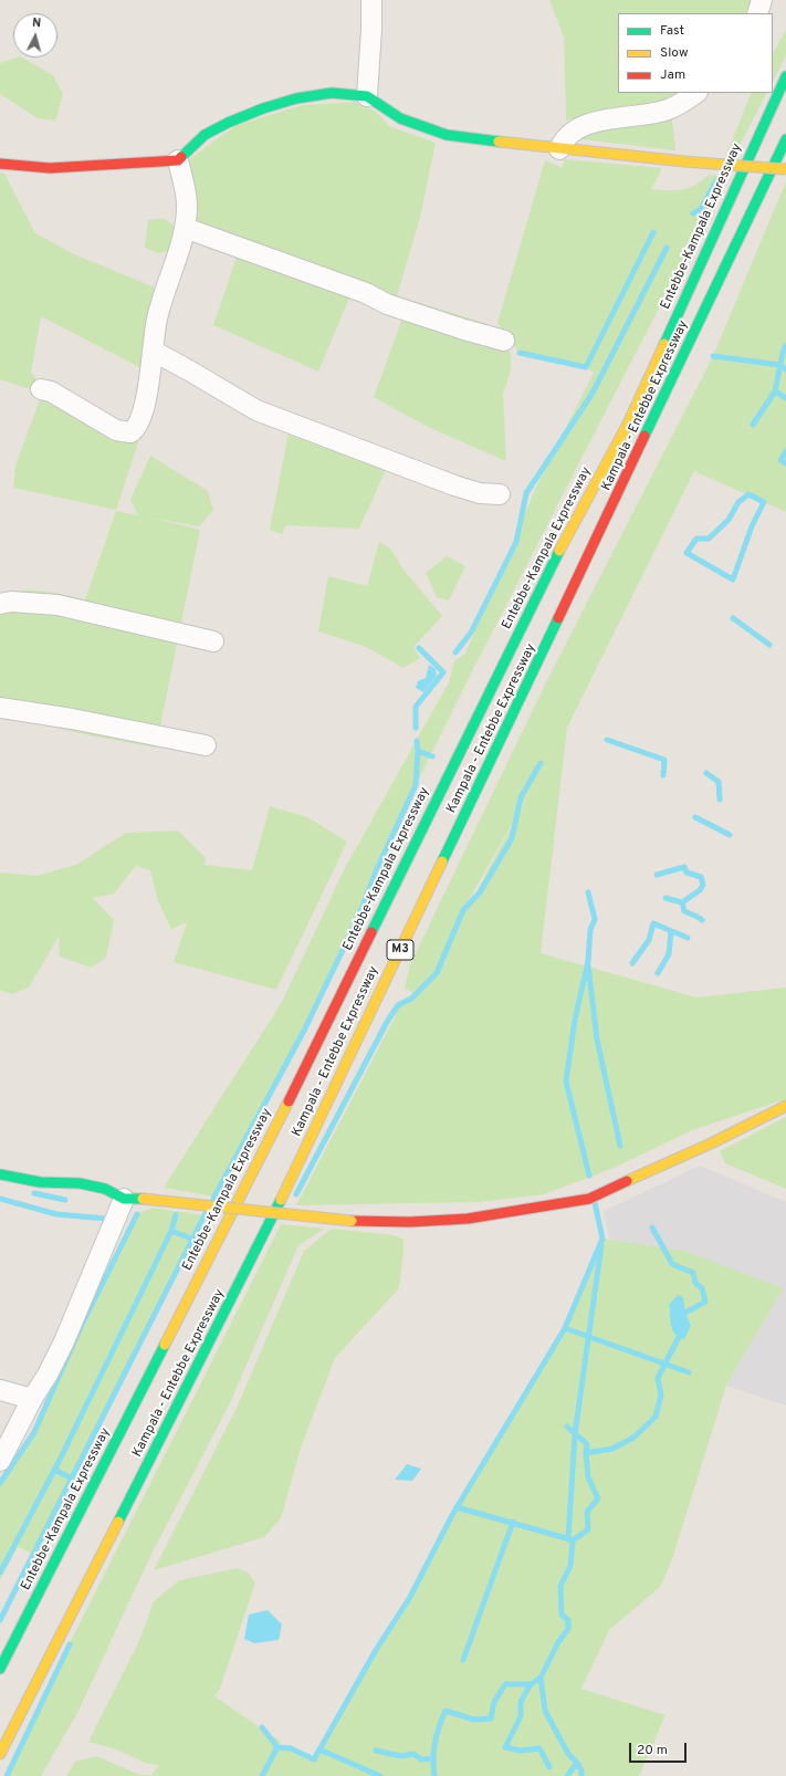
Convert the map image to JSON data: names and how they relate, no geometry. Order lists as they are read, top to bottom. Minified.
{"streets":{"main road":["Entebbe-Kampala Expressway","Kampala - Entebbe Expressway","M3"]},"legend":["Fast","Slow","Jam"],"scale_bar":"20 m","north":"top"}
